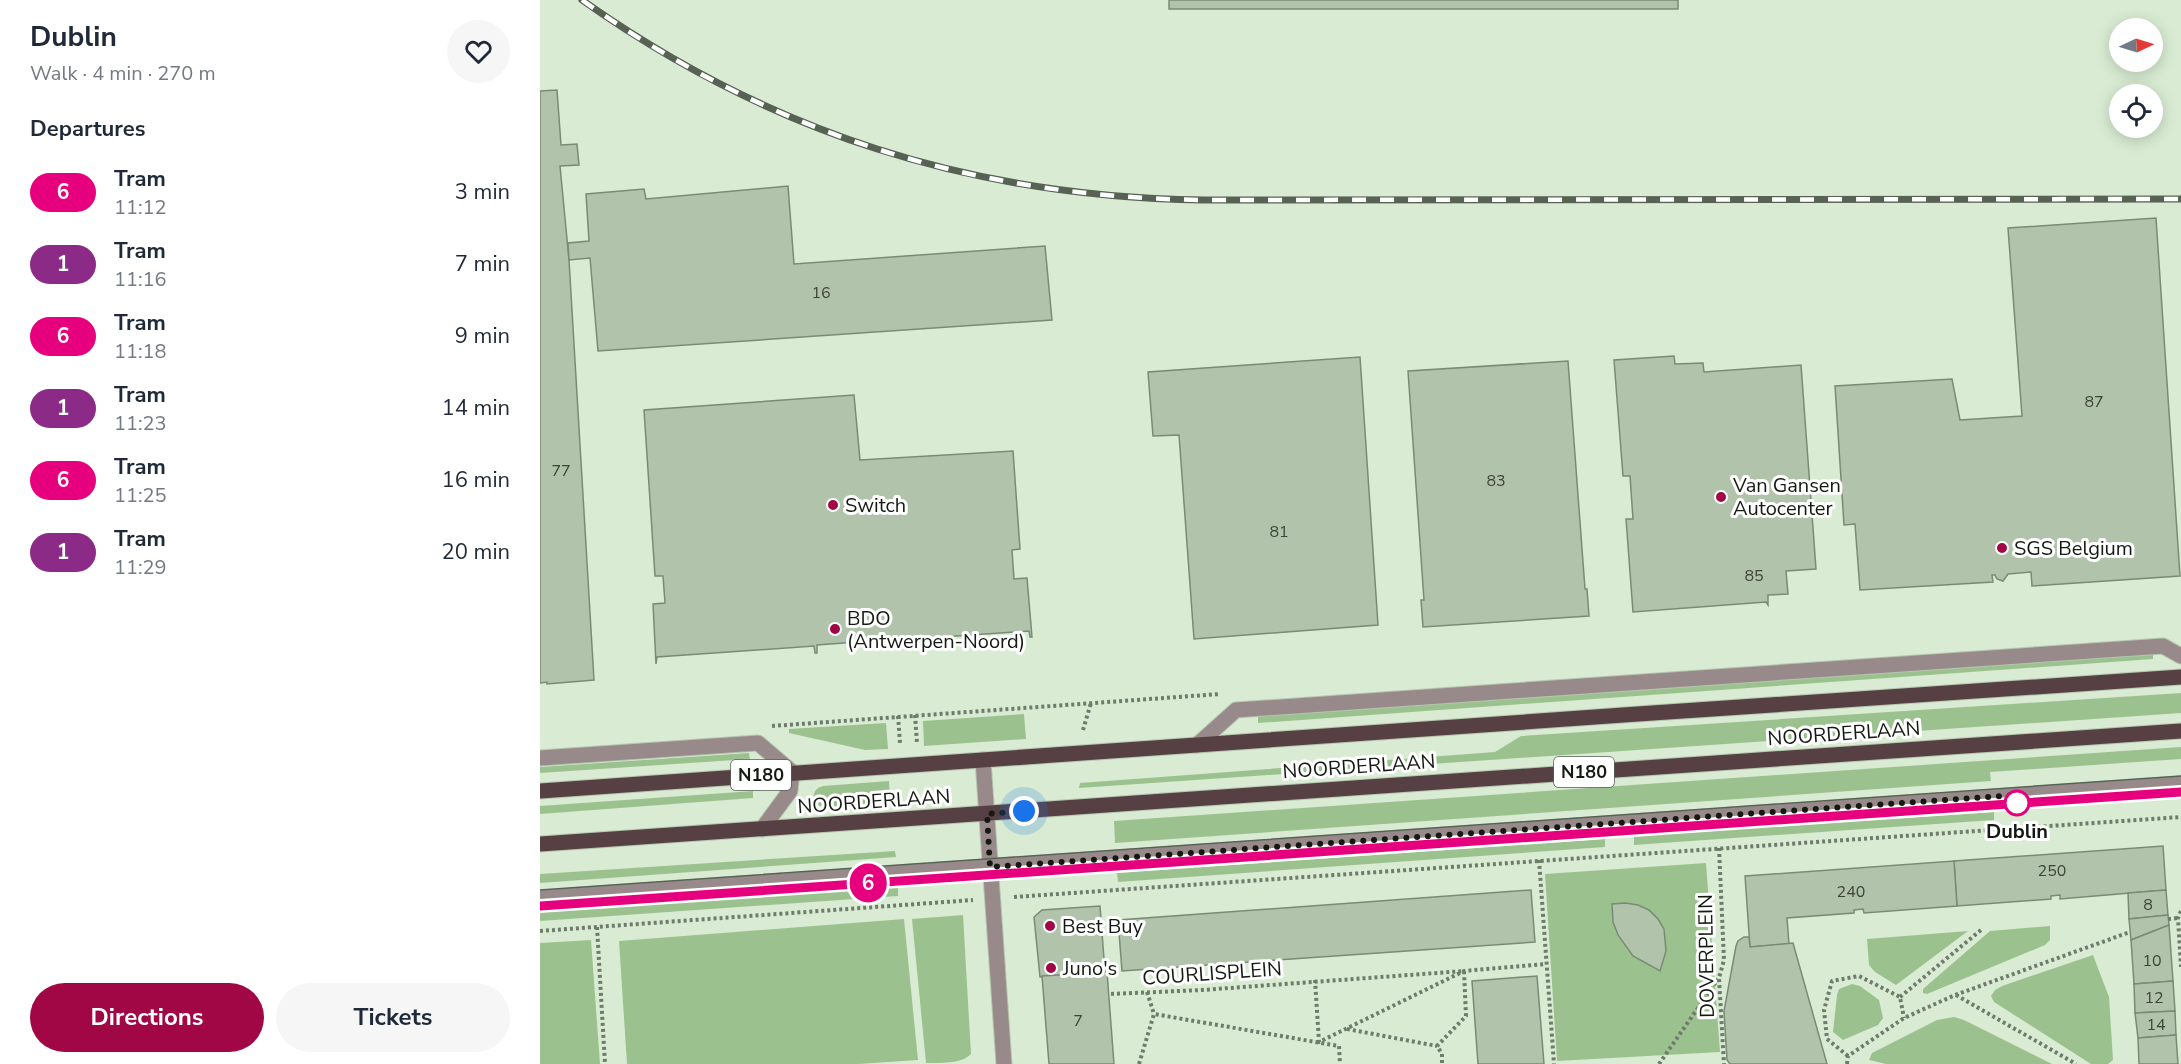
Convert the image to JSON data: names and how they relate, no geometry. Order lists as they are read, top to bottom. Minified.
{"streets":{"main road":["NOORDERLAAN","N180"],"path":["DOVERPLEIN","COURLISPLEIN"]},"places":["Van Gansen Autocenter","Switch","SGS Belgium","BDO (Antwerpen-Noord)","Dublin","Best Buy","Juno's"],"lines":["tram line 6"],"house_numbers":["16","87","77","83","81","85","250","240","8","10","12","7","14"],"north":"right","page":{"heading":[["Dublin","Walk · 4 min · 270 m"],"Departures"],"on_map":"6","list":[{"mark":"6","name":"Tram","note":"11:12","value":"3 min"},{"mark":"1","name":"Tram","note":"11:16","value":"7 min"},{"mark":"6","name":"Tram","note":"11:18","value":"9 min"},{"mark":"1","name":"Tram","note":"11:23","value":"14 min"},{"mark":"6","name":"Tram","note":"11:25","value":"16 min"},{"mark":"1","name":"Tram","note":"11:29","value":"20 min"}],"buttons":["Directions","Tickets"]}}
